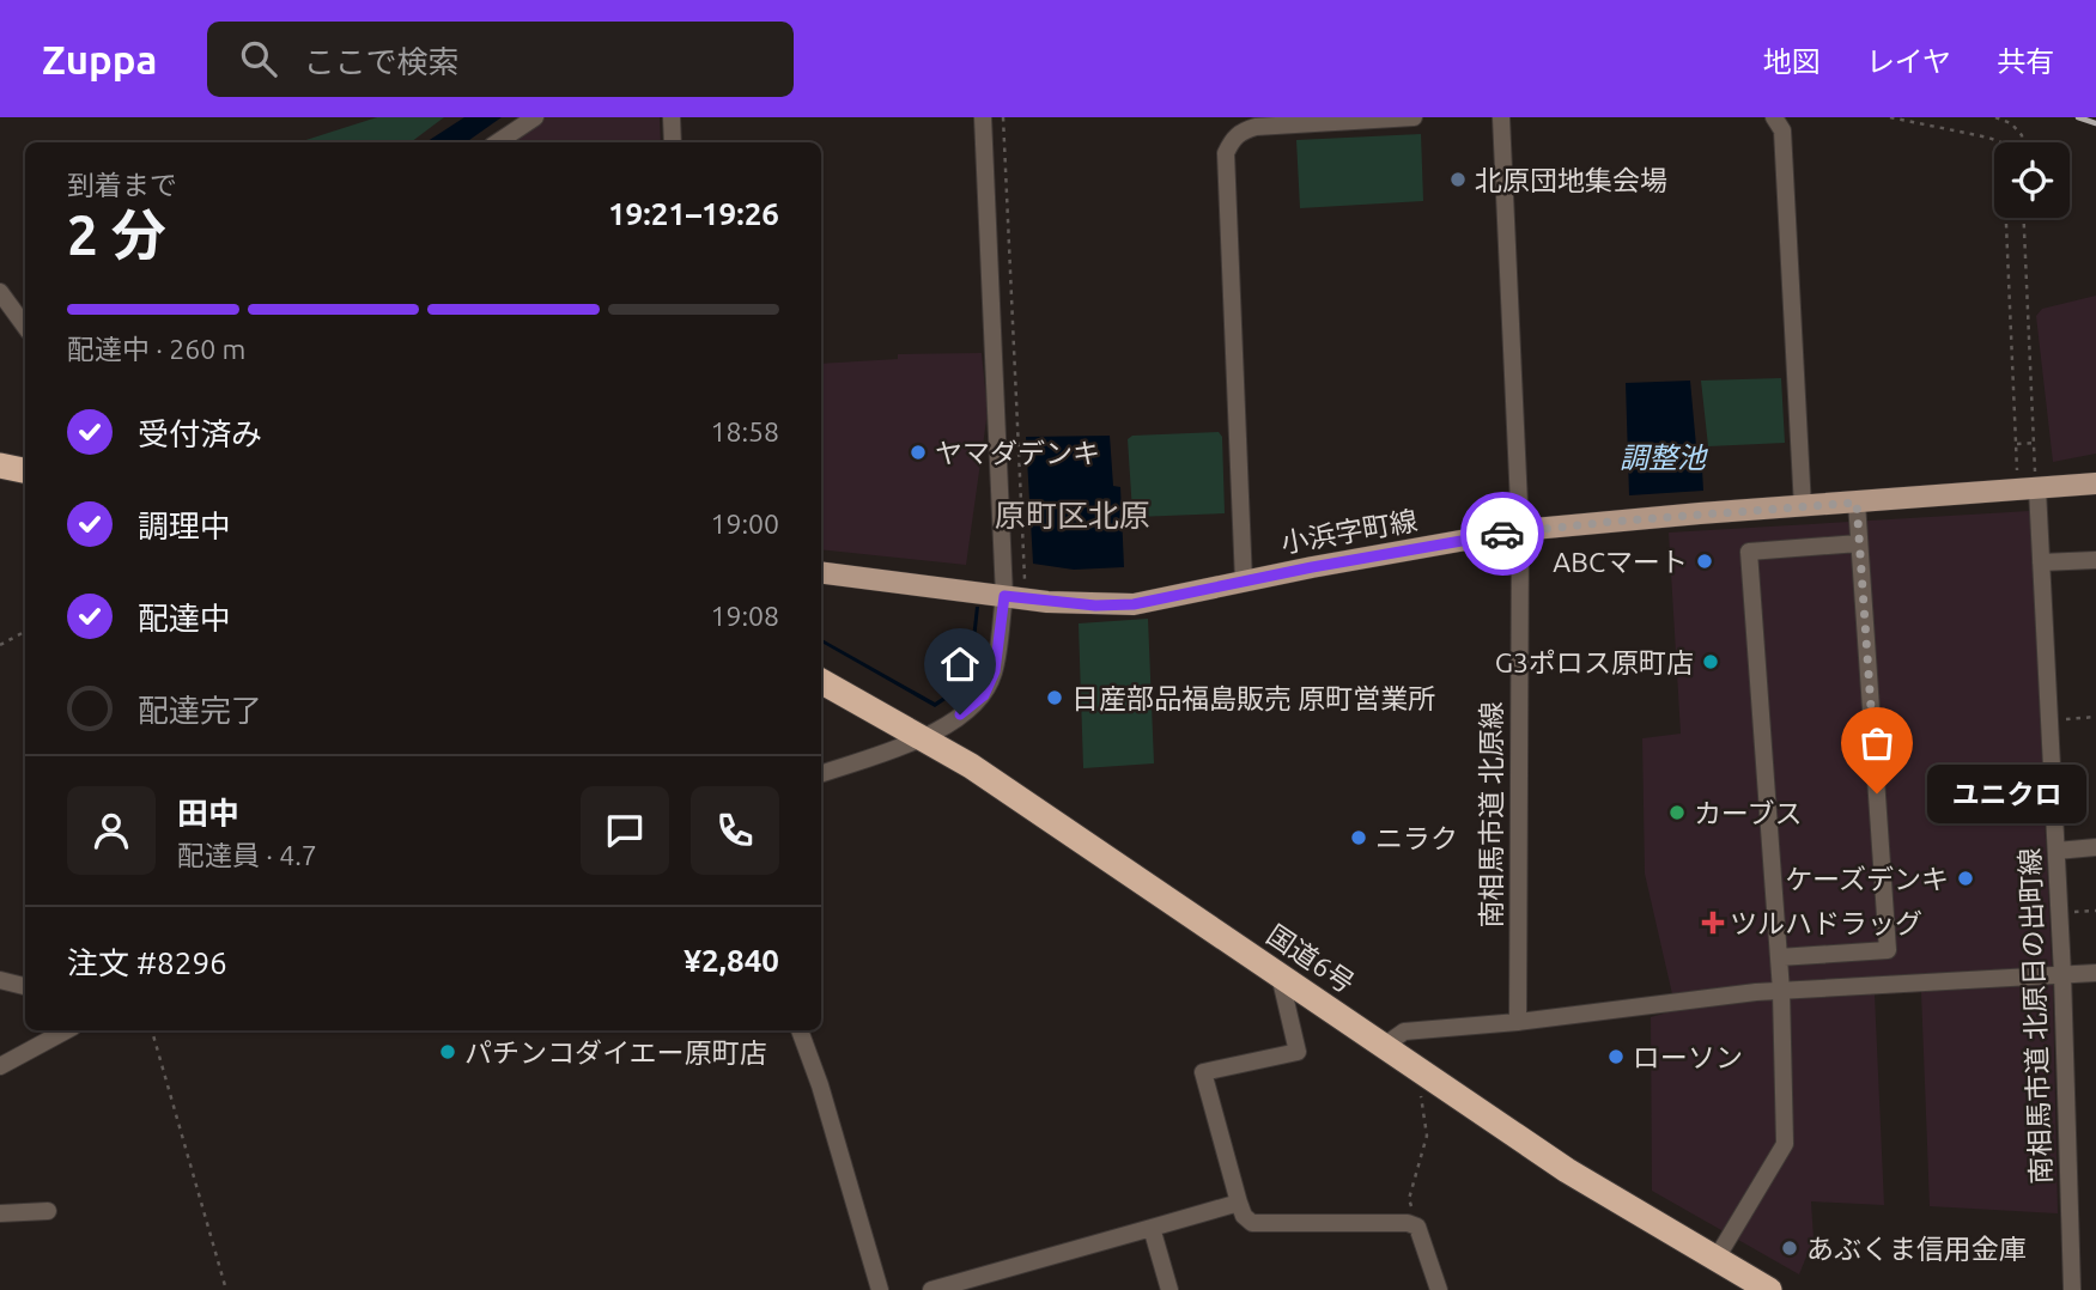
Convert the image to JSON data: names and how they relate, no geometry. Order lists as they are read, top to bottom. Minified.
{"streets":{"highway":["国道6号"],"main road":["小浜字町線"],"street":["南相馬市道 北原線","南相馬市道 北原日の出町線"]},"crossings":[["小浜字町線","南相馬市道 北原線"],["小浜字町線","南相馬市道 北原日の出町線"]],"districts":["原町区北原"],"water":["調整池"],"places":{"other":["北原団地集会場","ヤマダデンキ","ABCマート","G3ポロス原町店","日産部品福島販売 原町営業所","ユニクロ","カーブス","ニラク","ケーズデンキ","パチンコダイエー原町店","ローソン","あぶくま信用金庫"],"health":["ツルハドラッグ"]},"page":{"header":"Zuppa","search":"ここで検索","nav":["地図","レイヤ","共有"],"heading":["2 分","到着まで","19:21–19:26"],"panel":["田中","配達員 · 4.7","注文 #8296","¥2,840"],"bar":"配達中 · 260 m","list":[["受付済み","18:58"],["調理中","19:00"],["配達中","19:08"],"配達完了"],"bubble":"ユニクロ"}}
